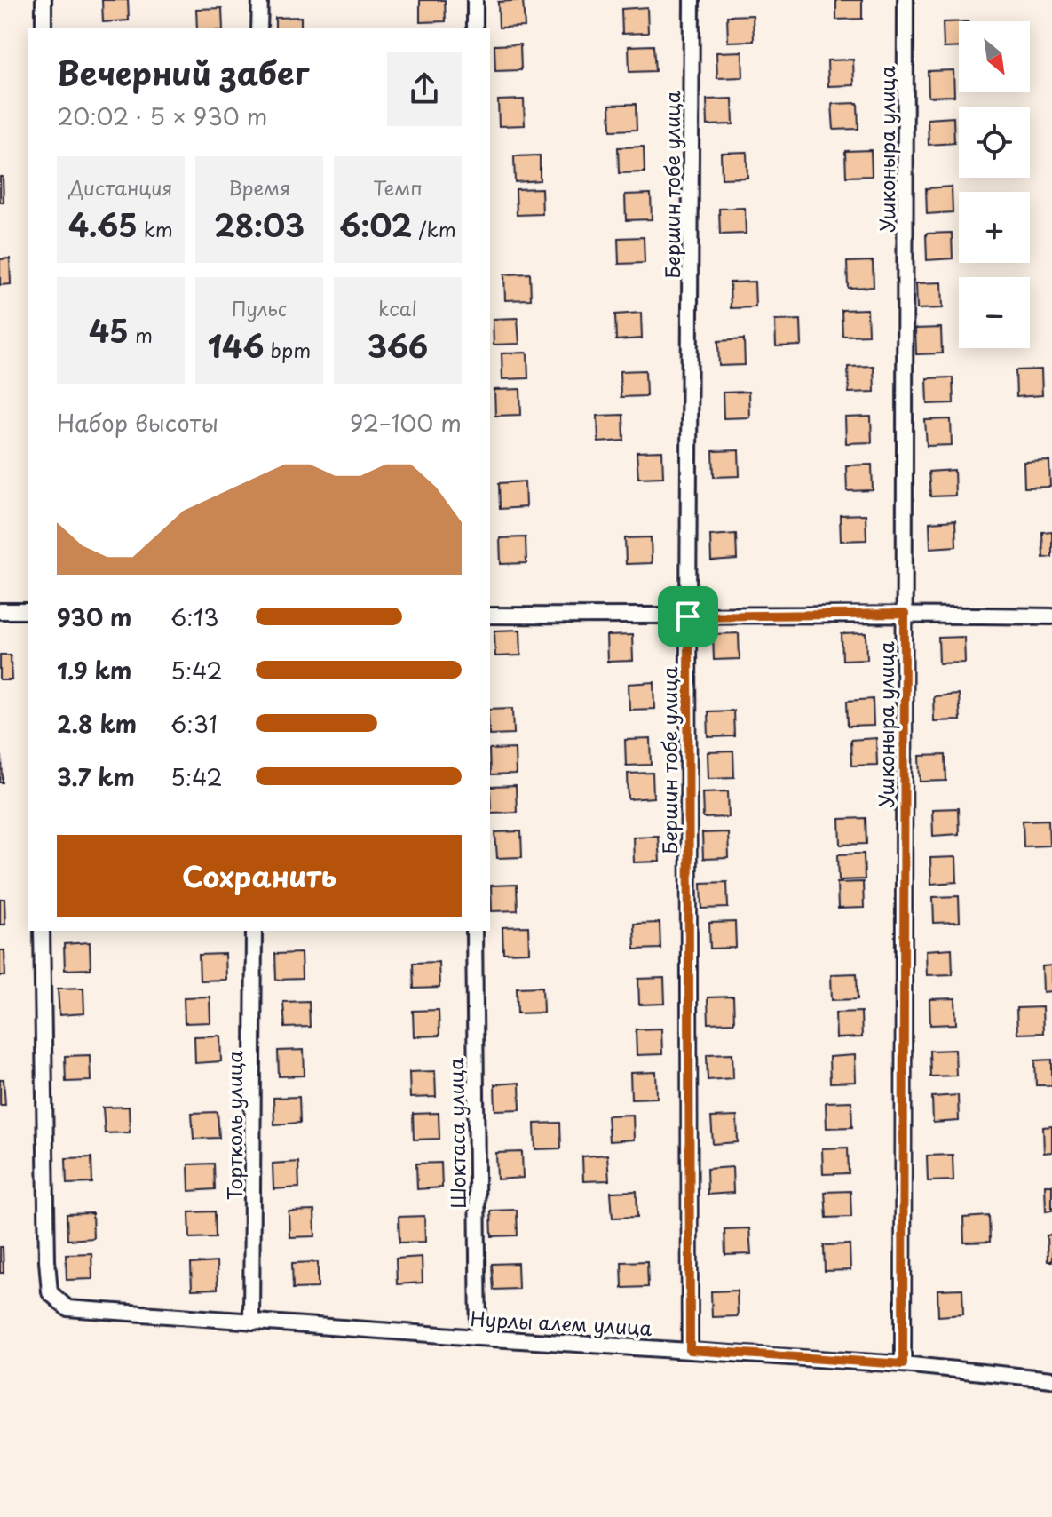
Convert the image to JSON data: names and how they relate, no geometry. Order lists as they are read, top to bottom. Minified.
{"streets":{"street":["Ушконыра улица","Бершин тобе улица","Тортколь улица","Шоктаса улица","Нурлы алем улица"]},"crossings":[["Ушконыра улица","Нурлы алем улица"],["Бершин тобе улица","Нурлы алем улица"],["Тортколь улица","Нурлы алем улица"],["Шоктаса улица","Нурлы алем улица"]],"north":"bottom right","page":{"map_buttons":["+","−"],"heading":["Вечерний забег","20:02 · 5 × 930 m"],"stats":[["Дистанция","4.65 km"],["Время","28:03"],["Темп","6:02 /km"],["45 m"],["Пульс","146 bpm"],["kcal","366"]],"chart":["Набор высоты","92–100 m"],"list":[{"name":"930 m","note":"6:13"},{"name":"1.9 km","note":"5:42"},{"name":"2.8 km","note":"6:31"},{"name":"3.7 km","note":"5:42"}],"buttons":"Сохранить"}}
